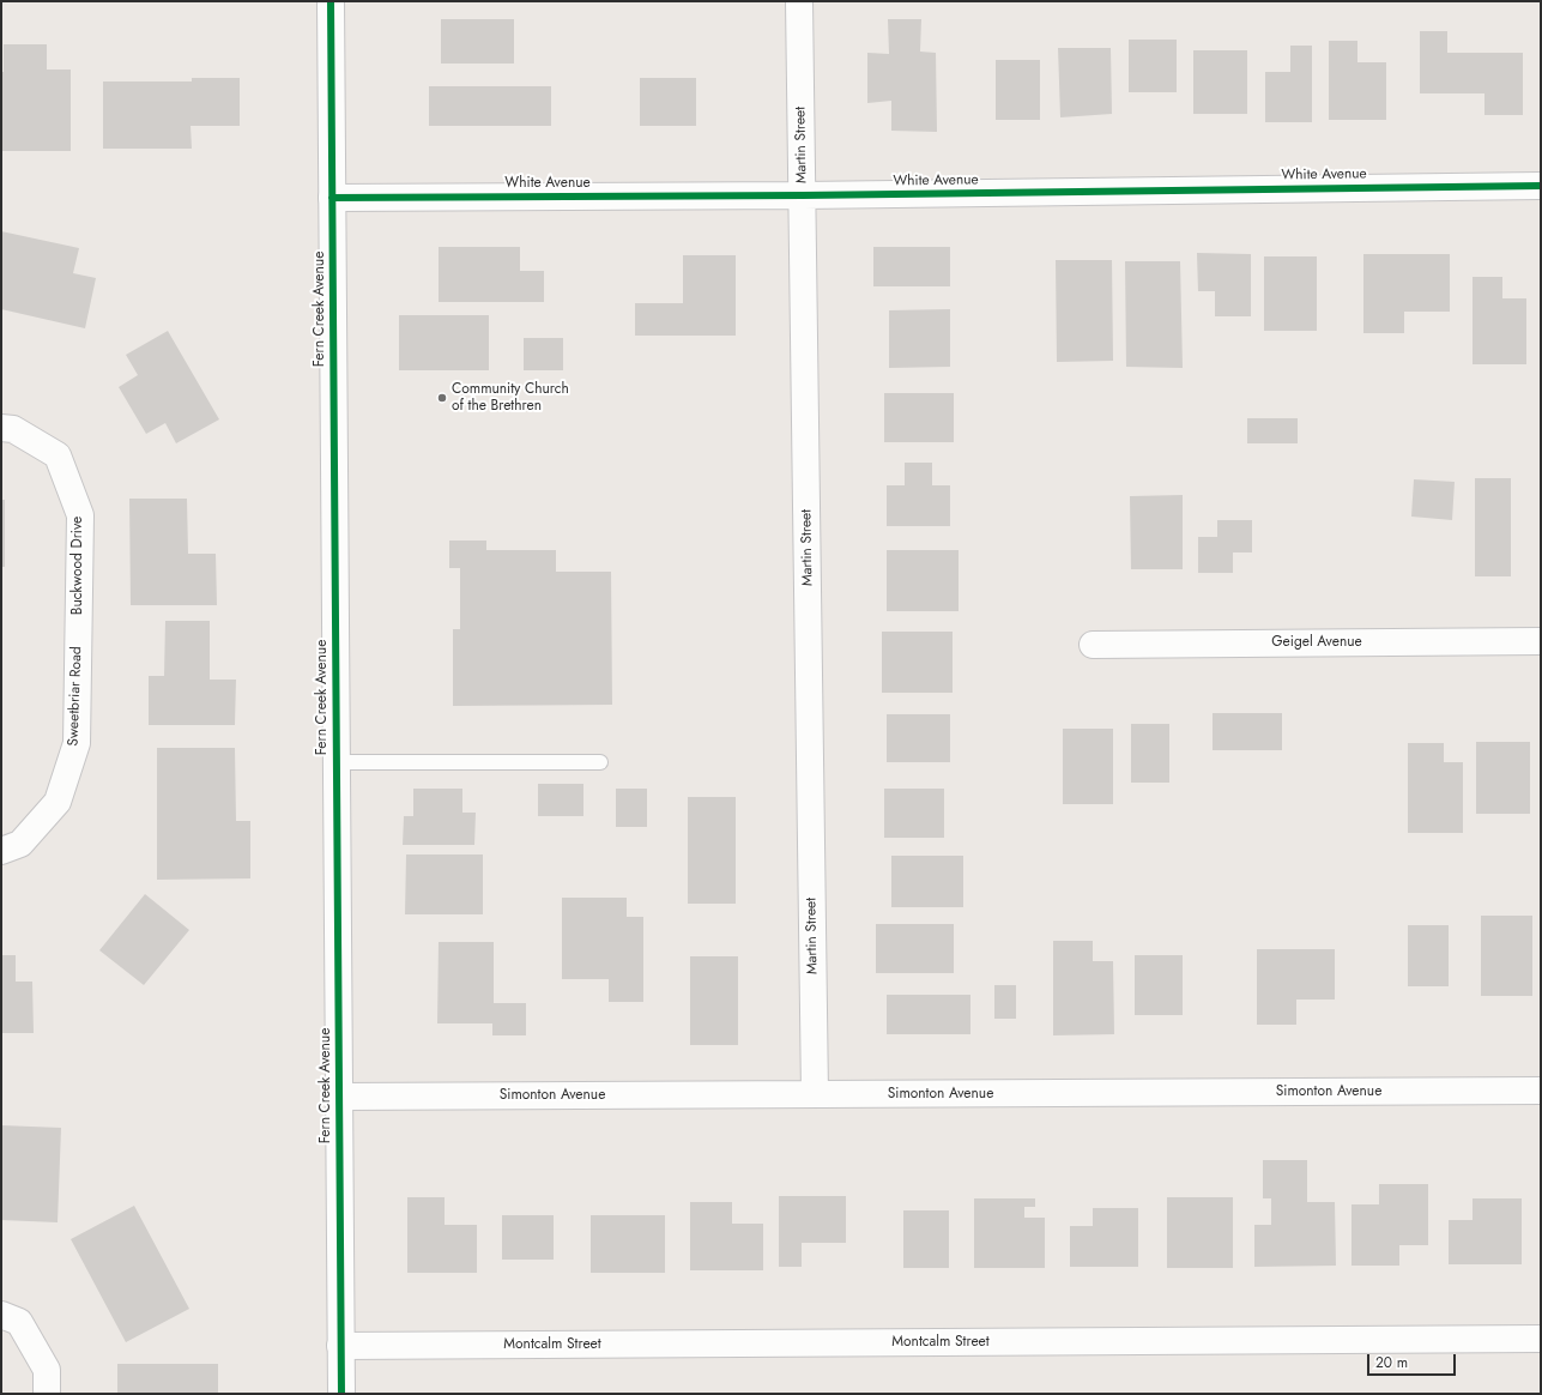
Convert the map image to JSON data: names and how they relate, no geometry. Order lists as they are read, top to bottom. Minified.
{"streets":{"street":["Martin Street","White Avenue","Fern Creek Avenue","Buckwood Drive","Geigel Avenue","Sweetbriar Road","Simonton Avenue","Montcalm Street"]},"crossings":[["Martin Street","White Avenue"],["Martin Street","Simonton Avenue"],["White Avenue","Fern Creek Avenue"],["Fern Creek Avenue","Simonton Avenue"],["Fern Creek Avenue","Montcalm Street"],["Buckwood Drive","Sweetbriar Road"]],"places":["Community Church of the Brethren"],"scale_bar":"20 m"}
